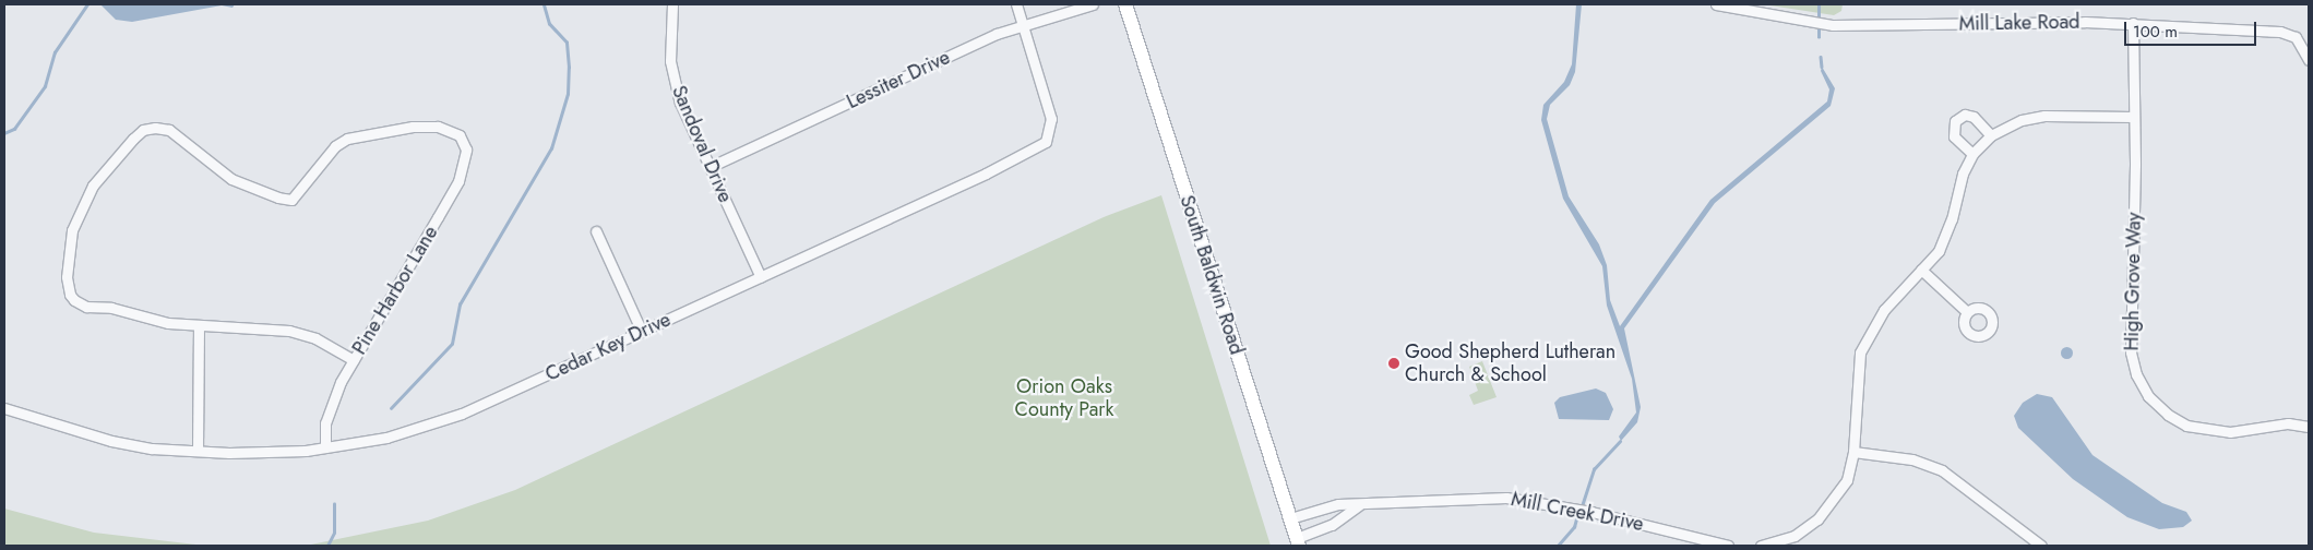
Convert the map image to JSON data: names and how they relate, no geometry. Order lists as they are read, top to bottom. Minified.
{"streets":{"main road":["South Baldwin Road"],"street":["Mill Lake Road","Lessiter Drive","Sandoval Drive","High Grove Way","Pine Harbor Lane","Cedar Key Drive","Mill Creek Drive"]},"crossings":[["Mill Lake Road","High Grove Way"],["Lessiter Drive","Sandoval Drive"],["Lessiter Drive","Cedar Key Drive"],["Sandoval Drive","Cedar Key Drive"],["South Baldwin Road","Mill Creek Drive"],["Pine Harbor Lane","Cedar Key Drive"]],"parks":["Orion Oaks County Park"],"places":["Good Shepherd Lutheran Church & School"],"scale_bar":"100 m"}
